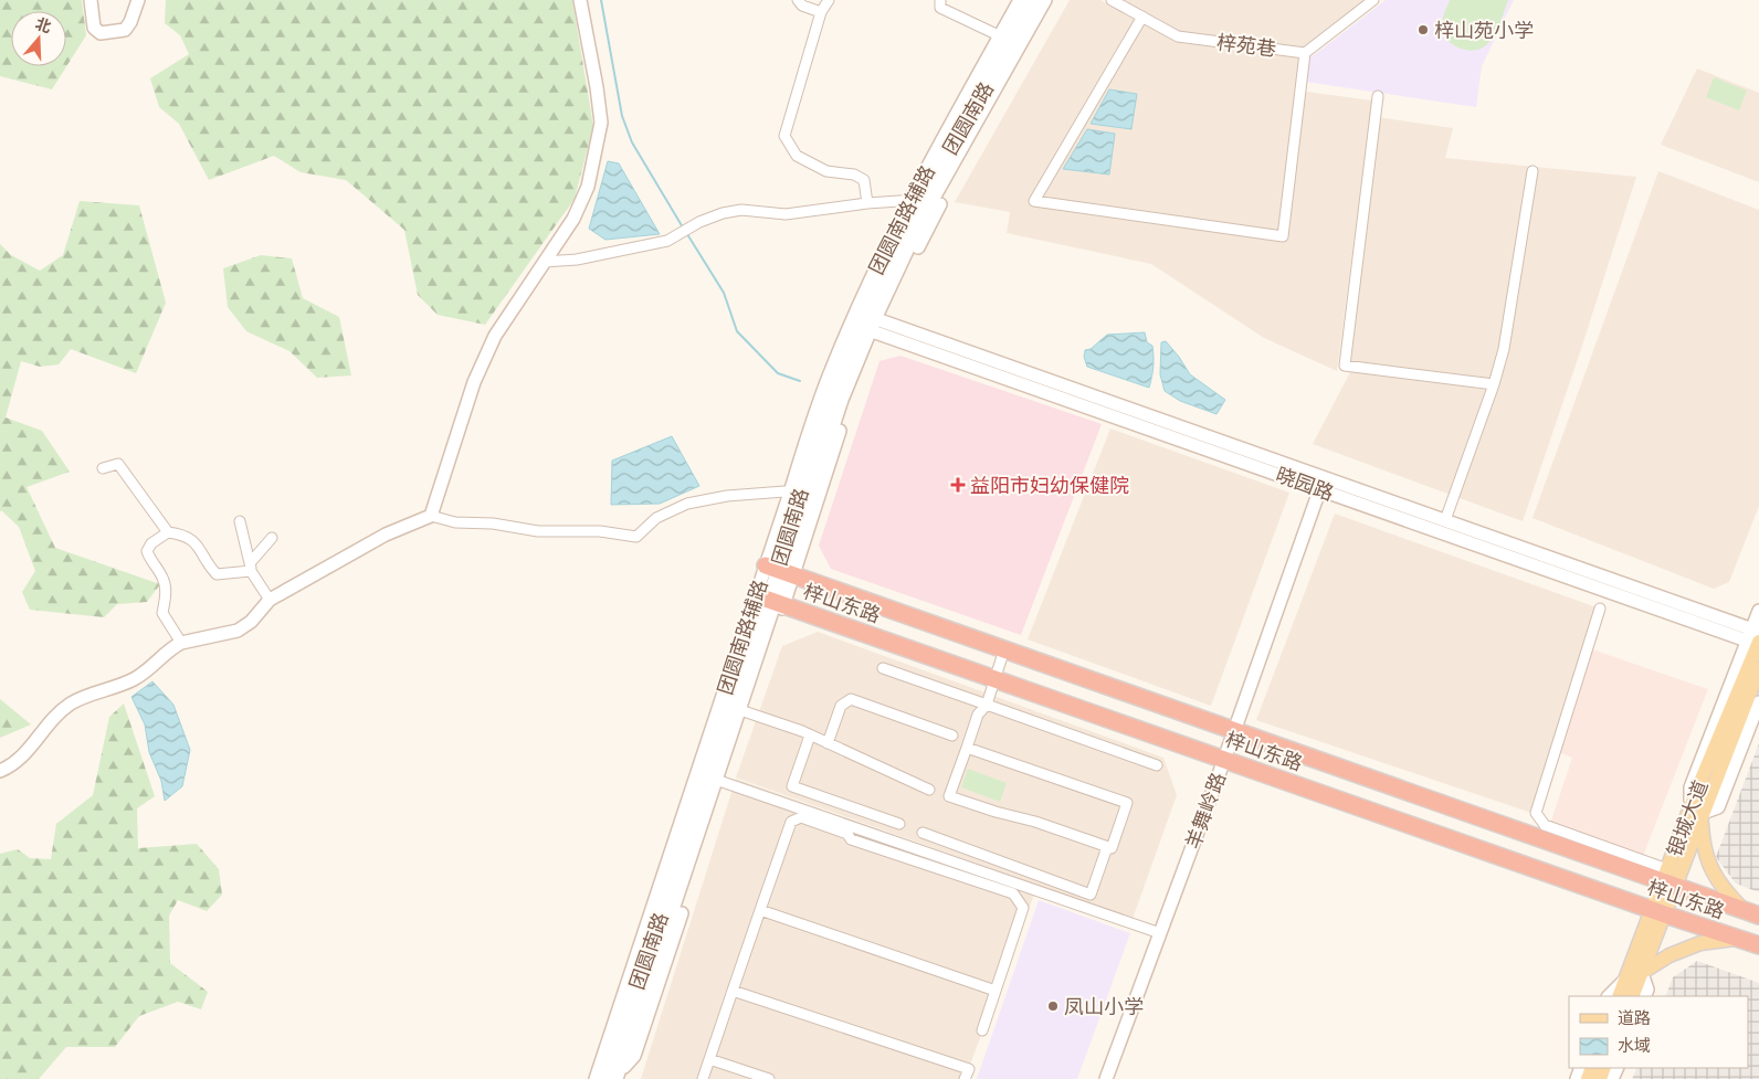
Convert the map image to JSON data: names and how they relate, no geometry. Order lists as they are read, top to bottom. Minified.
{"streets":{"highway":["梓山东路"],"main road":["银城大道"],"street":["梓苑巷","团圆南路","团圆南路辅路","晓园路","羊舞岭路"]},"crossings":[["团圆南路","团圆南路辅路"],["团圆南路","晓园路"],["团圆南路","梓山东路"],["团圆南路辅路","晓园路"],["团圆南路辅路","梓山东路"],["晓园路","羊舞岭路"],["晓园路","银城大道"],["梓山东路","羊舞岭路"],["梓山东路","银城大道"]],"places":{"other":["梓山苑小学","凤山小学"],"health":["益阳市妇幼保健院"]},"legend":["道路","水域"],"north":"top"}
